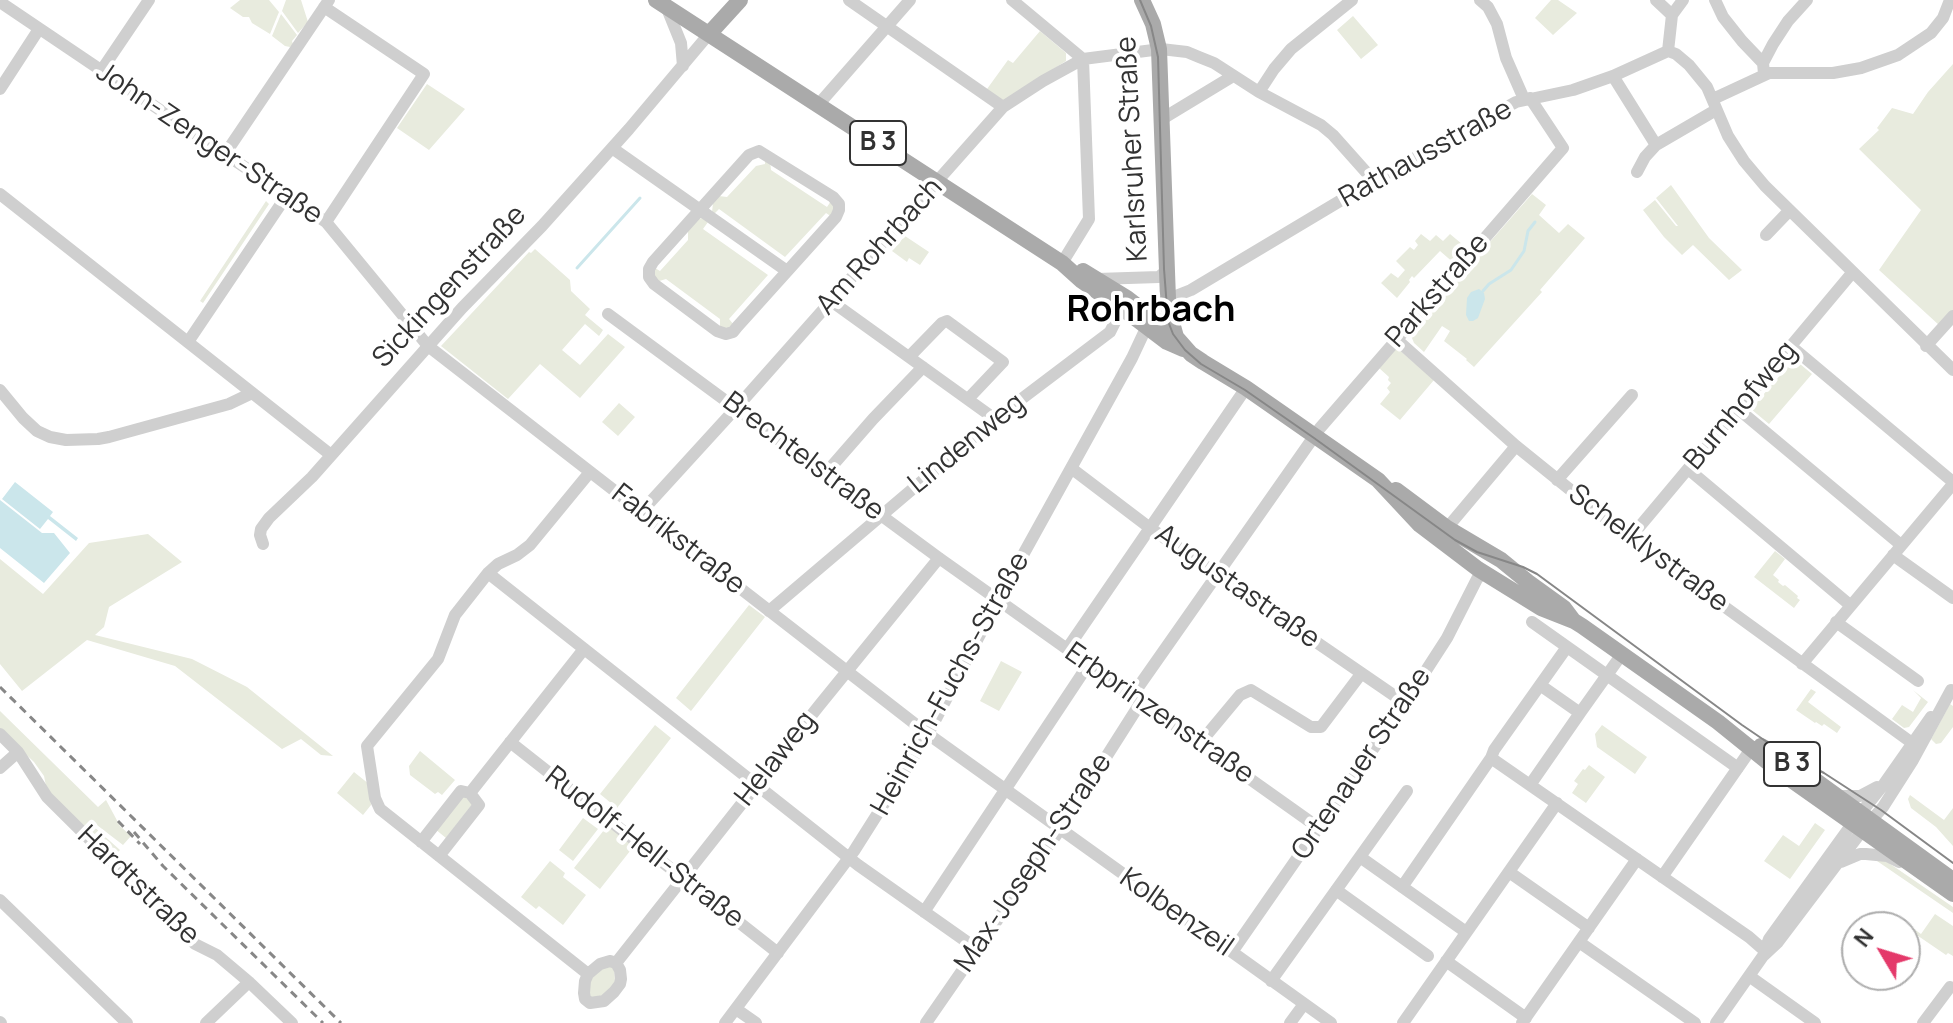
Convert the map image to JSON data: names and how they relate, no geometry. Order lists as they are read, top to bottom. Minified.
{"streets":{"main road":["B 3","Karlsruher Straße","Sickingenstraße"],"street":["John-Zenger-Straße","Rathausstraße","Am Rohrbach","Parkstraße","Burnhofweg","Lindenweg","Brechtelstraße","Fabrikstraße","Schelklystraße","Augustastraße","Heinrich-Fuchs-Straße","Erbprinzenstraße","Helaweg","Ortenauer Straße","Rudolf-Hell-Straße","Max-Joseph-Straße","Hardtstraße","Kolbenzeil"]},"crossings":[["B 3","Karlsruher Straße"],["B 3","Am Rohrbach"],["B 3","Sickingenstraße"],["B 3","Lindenweg"],["B 3","Heinrich-Fuchs-Straße"],["B 3","Ortenauer Straße"],["John-Zenger-Straße","Sickingenstraße"],["John-Zenger-Straße","Fabrikstraße"],["Karlsruher Straße","Rathausstraße"],["Karlsruher Straße","Am Rohrbach"],["Karlsruher Straße","Parkstraße"],["Karlsruher Straße","Ortenauer Straße"],["Karlsruher Straße","Max-Joseph-Straße"],["Rathausstraße","Am Rohrbach"],["Rathausstraße","Parkstraße"],["Am Rohrbach","Brechtelstraße"],["Am Rohrbach","Fabrikstraße"],["Sickingenstraße","Fabrikstraße"],["Parkstraße","Schelklystraße"],["Parkstraße","Max-Joseph-Straße"],["Burnhofweg","Schelklystraße"],["Lindenweg","Brechtelstraße"],["Lindenweg","Fabrikstraße"],["Brechtelstraße","Heinrich-Fuchs-Straße"],["Brechtelstraße","Erbprinzenstraße"],["Brechtelstraße","Helaweg"],["Fabrikstraße","Heinrich-Fuchs-Straße"],["Fabrikstraße","Helaweg"],["Fabrikstraße","Kolbenzeil"],["Augustastraße","Heinrich-Fuchs-Straße"],["Augustastraße","Ortenauer Straße"],["Augustastraße","Max-Joseph-Straße"],["Heinrich-Fuchs-Straße","Erbprinzenstraße"],["Heinrich-Fuchs-Straße","Rudolf-Hell-Straße"],["Heinrich-Fuchs-Straße","Kolbenzeil"],["Erbprinzenstraße","Ortenauer Straße"],["Erbprinzenstraße","Max-Joseph-Straße"],["Helaweg","Rudolf-Hell-Straße"],["Ortenauer Straße","Kolbenzeil"],["Max-Joseph-Straße","Kolbenzeil"]],"districts":["Rohrbach"],"north":"top left"}
